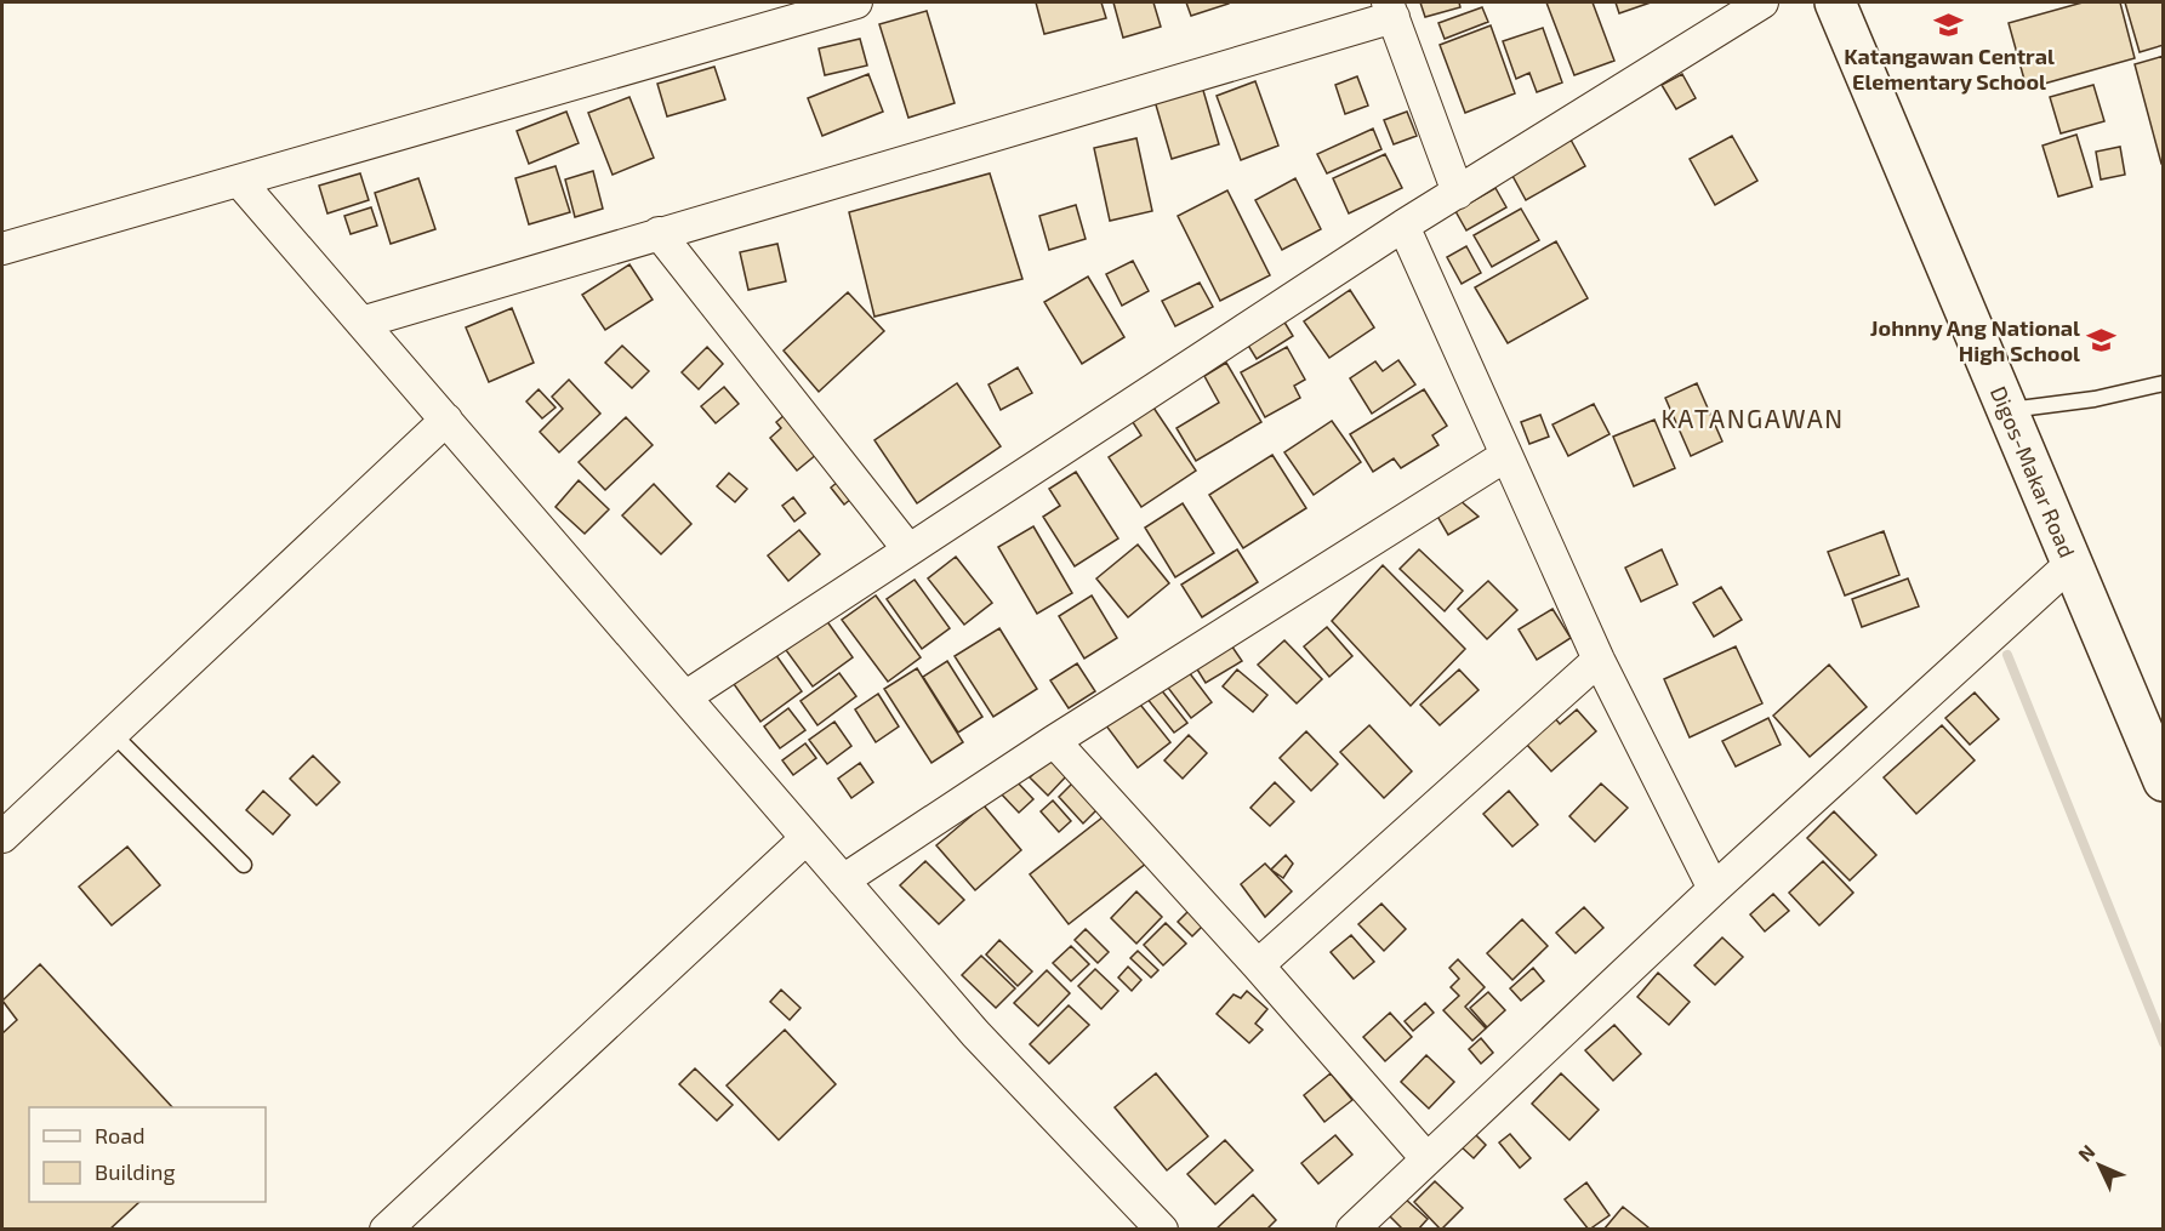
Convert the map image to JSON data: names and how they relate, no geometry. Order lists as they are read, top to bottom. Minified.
{"streets":{"highway":["Digos-Makar Road"]},"districts":["KATANGAWAN"],"places":{"school or university":["Katangawan Central Elementary School","Johnny Ang National High School"]},"legend":["Road","Building"],"north":"top left"}
